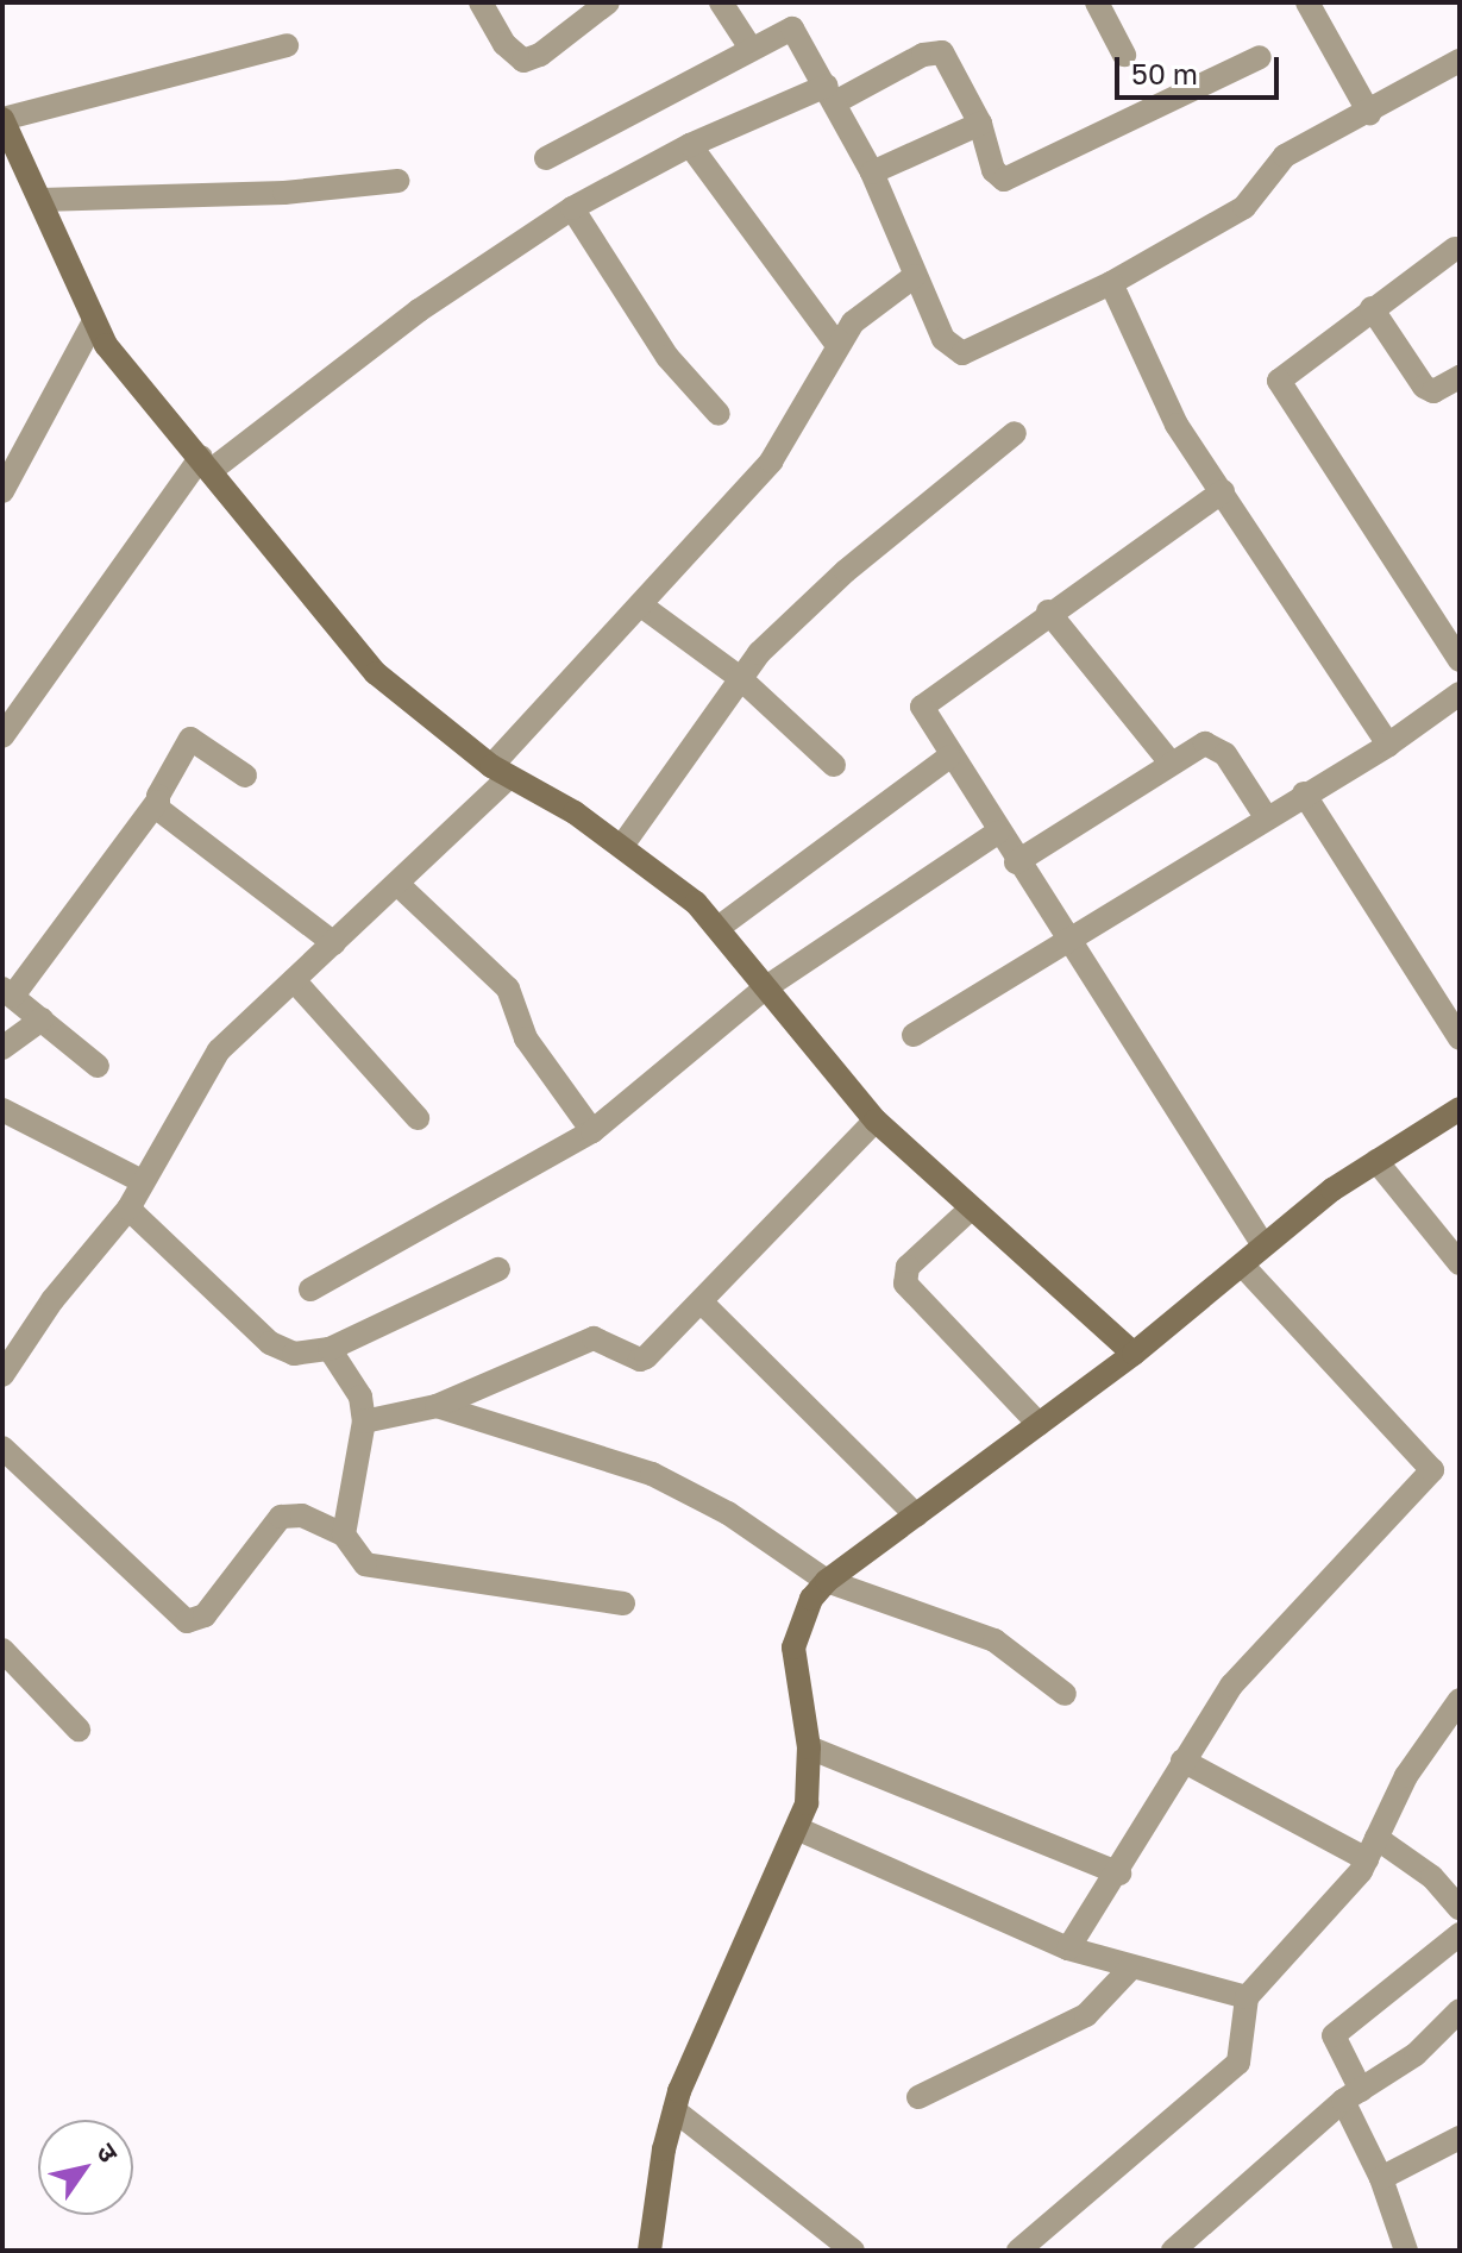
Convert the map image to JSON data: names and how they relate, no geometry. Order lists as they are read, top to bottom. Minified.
{"scale_bar":"50 m","north":"top right"}
